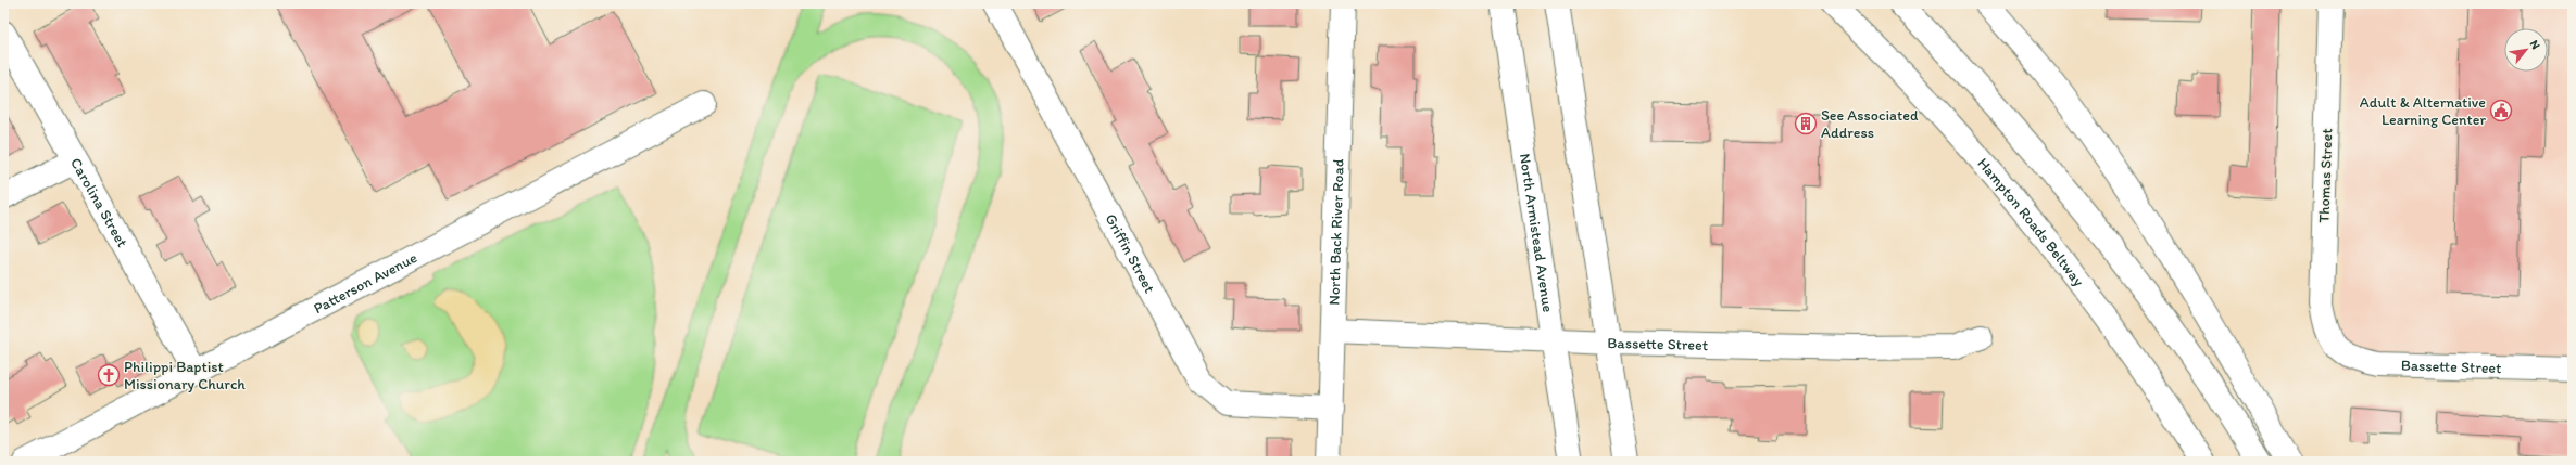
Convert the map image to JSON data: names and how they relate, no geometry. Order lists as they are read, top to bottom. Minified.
{"streets":{"main road":["Thomas Street","Carolina Street","Hampton Roads Beltway","North Back River Road","North Armistead Avenue","Griffin Street","Patterson Avenue","Bassette Street"]},"crossings":[["Thomas Street","Bassette Street"],["Carolina Street","Patterson Avenue"],["North Back River Road","Griffin Street"],["North Back River Road","Bassette Street"],["North Armistead Avenue","Bassette Street"]],"places":{"public building":["Adult & Alternative Learning Center"],"building":["See Associated Address"],"church":["Philippi Baptist Missionary Church"]},"north":"top right"}
